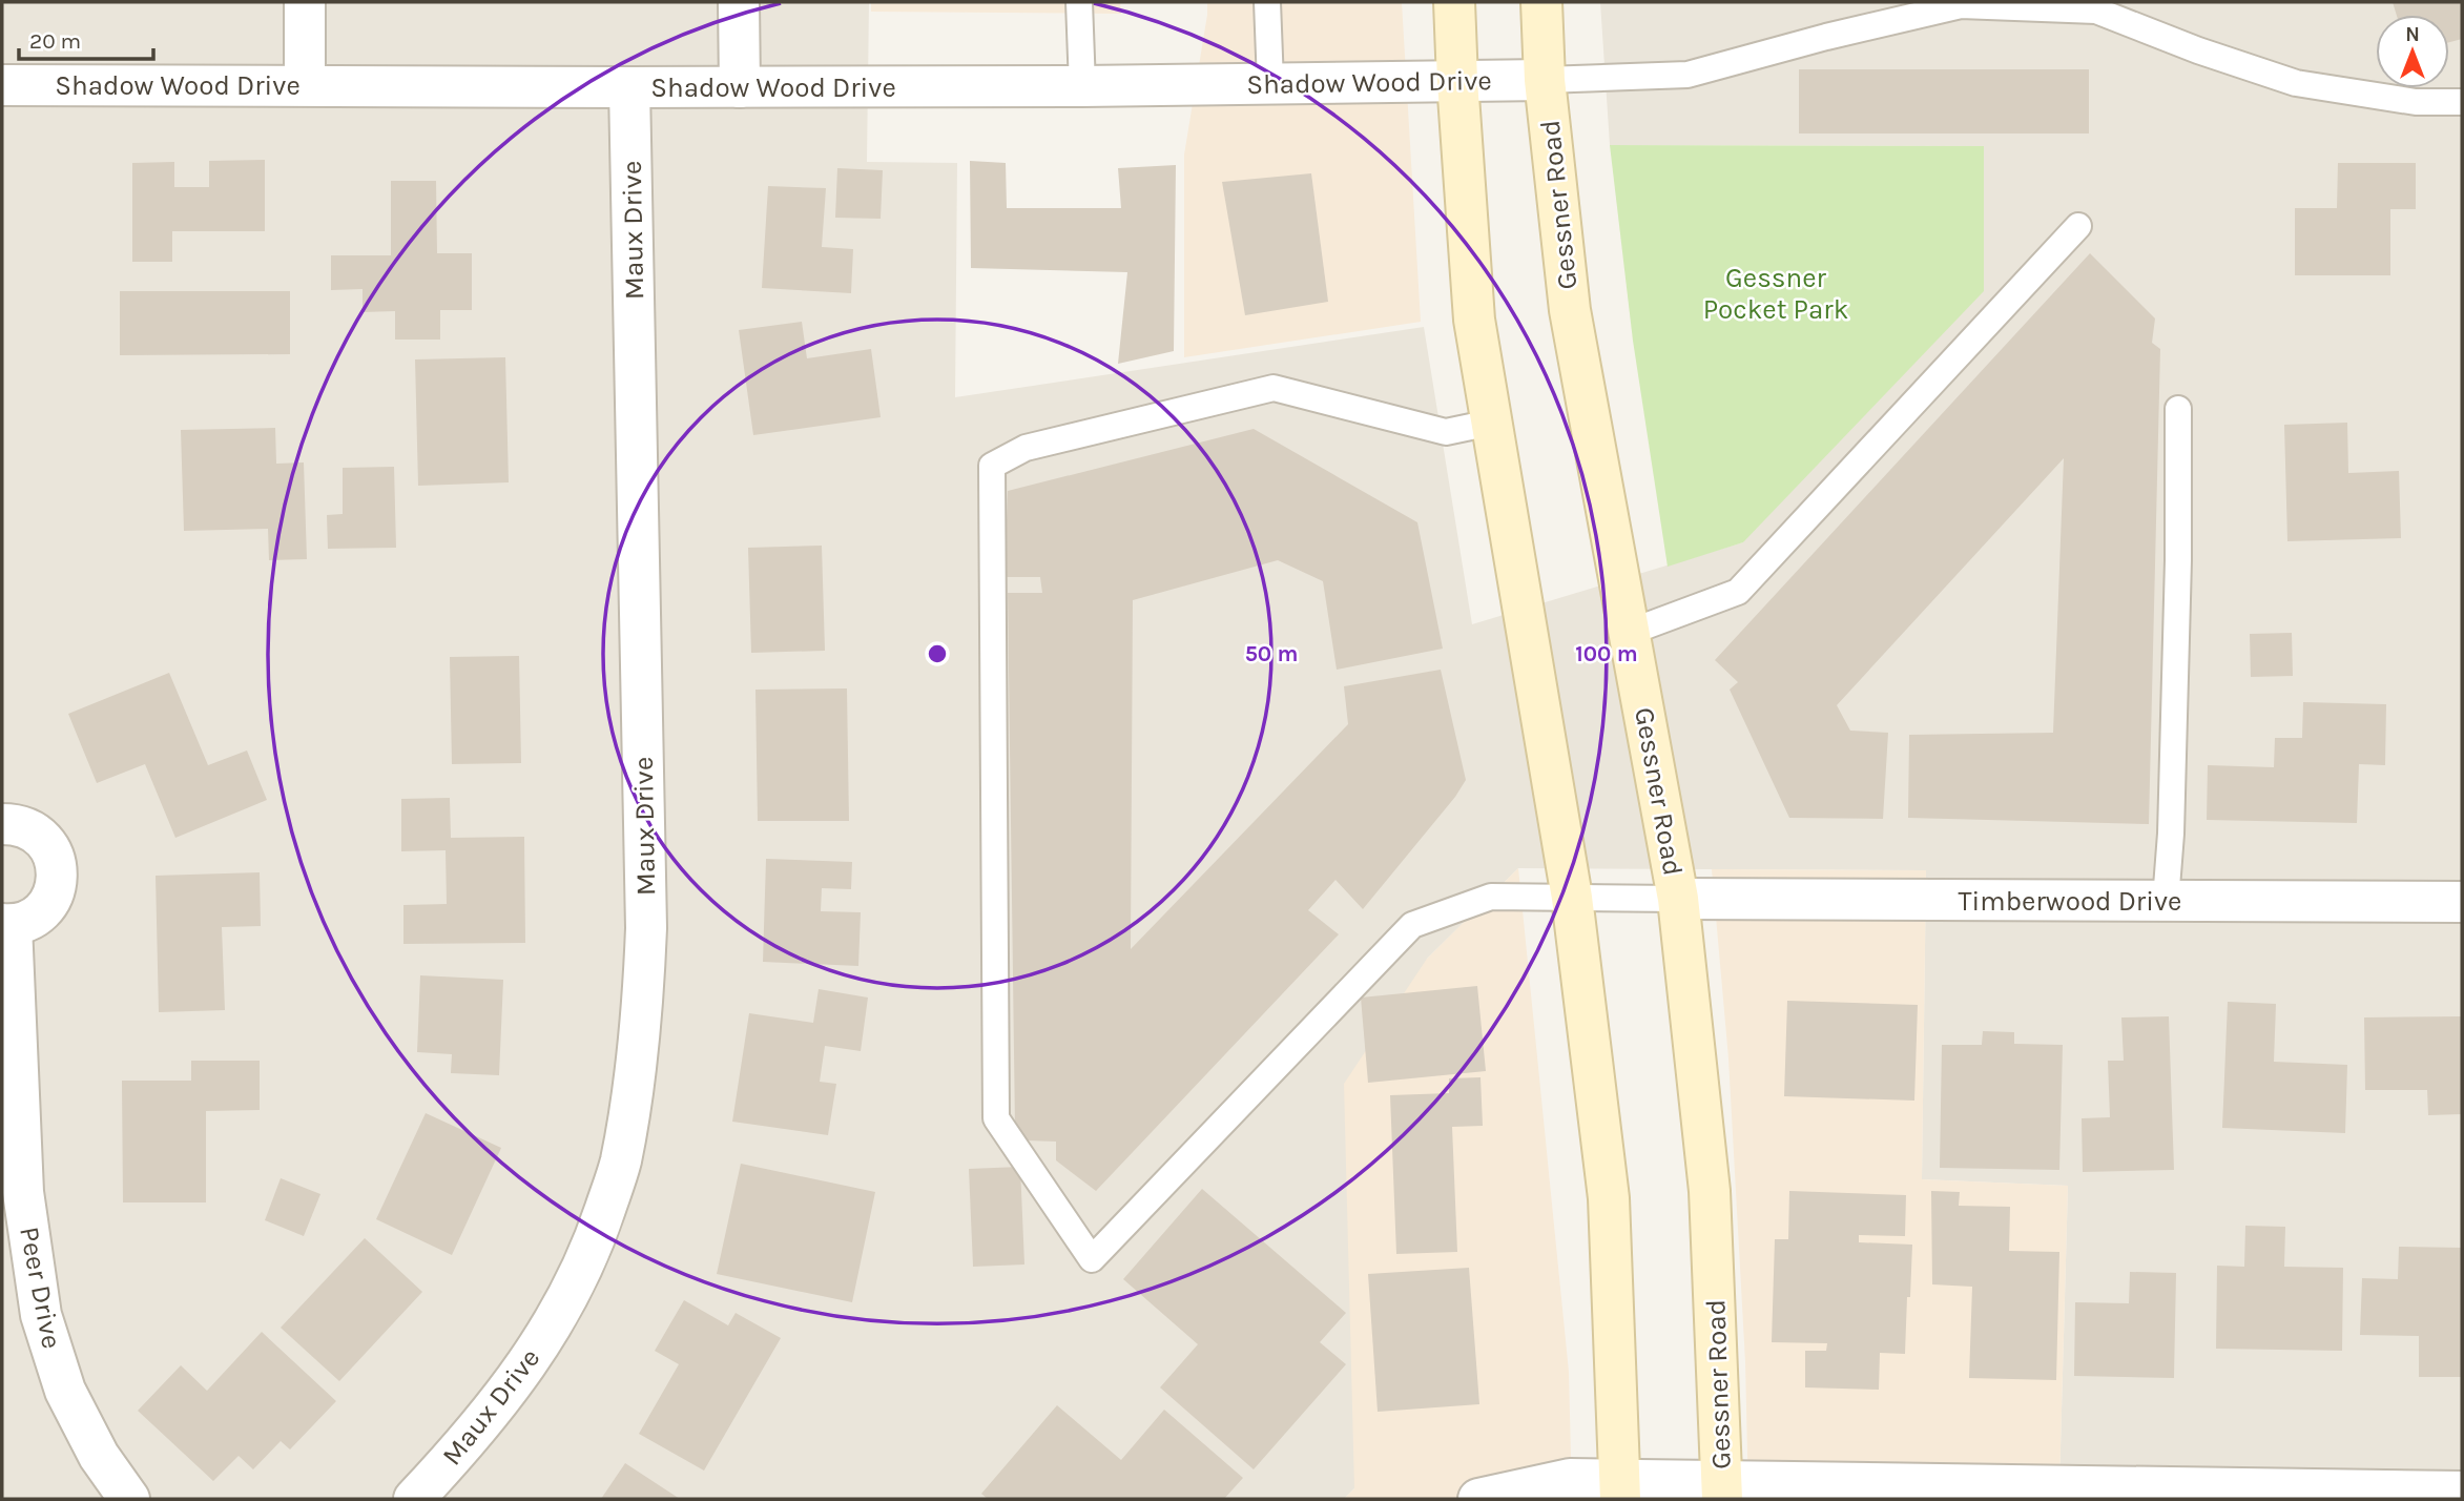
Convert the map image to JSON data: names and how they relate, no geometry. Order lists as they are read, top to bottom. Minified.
{"streets":{"main road":["Gessner Road"],"street":["Shadow Wood Drive","Maux Drive","Timberwood Drive","Peer Drive"]},"crossings":[["Shadow Wood Drive","Gessner Road"],["Shadow Wood Drive","Maux Drive"],["Gessner Road","Timberwood Drive"]],"parks":["Gessner Pocket Park"],"scale_bar":"20 m","north":"top","rings":["50 m","100 m"]}
